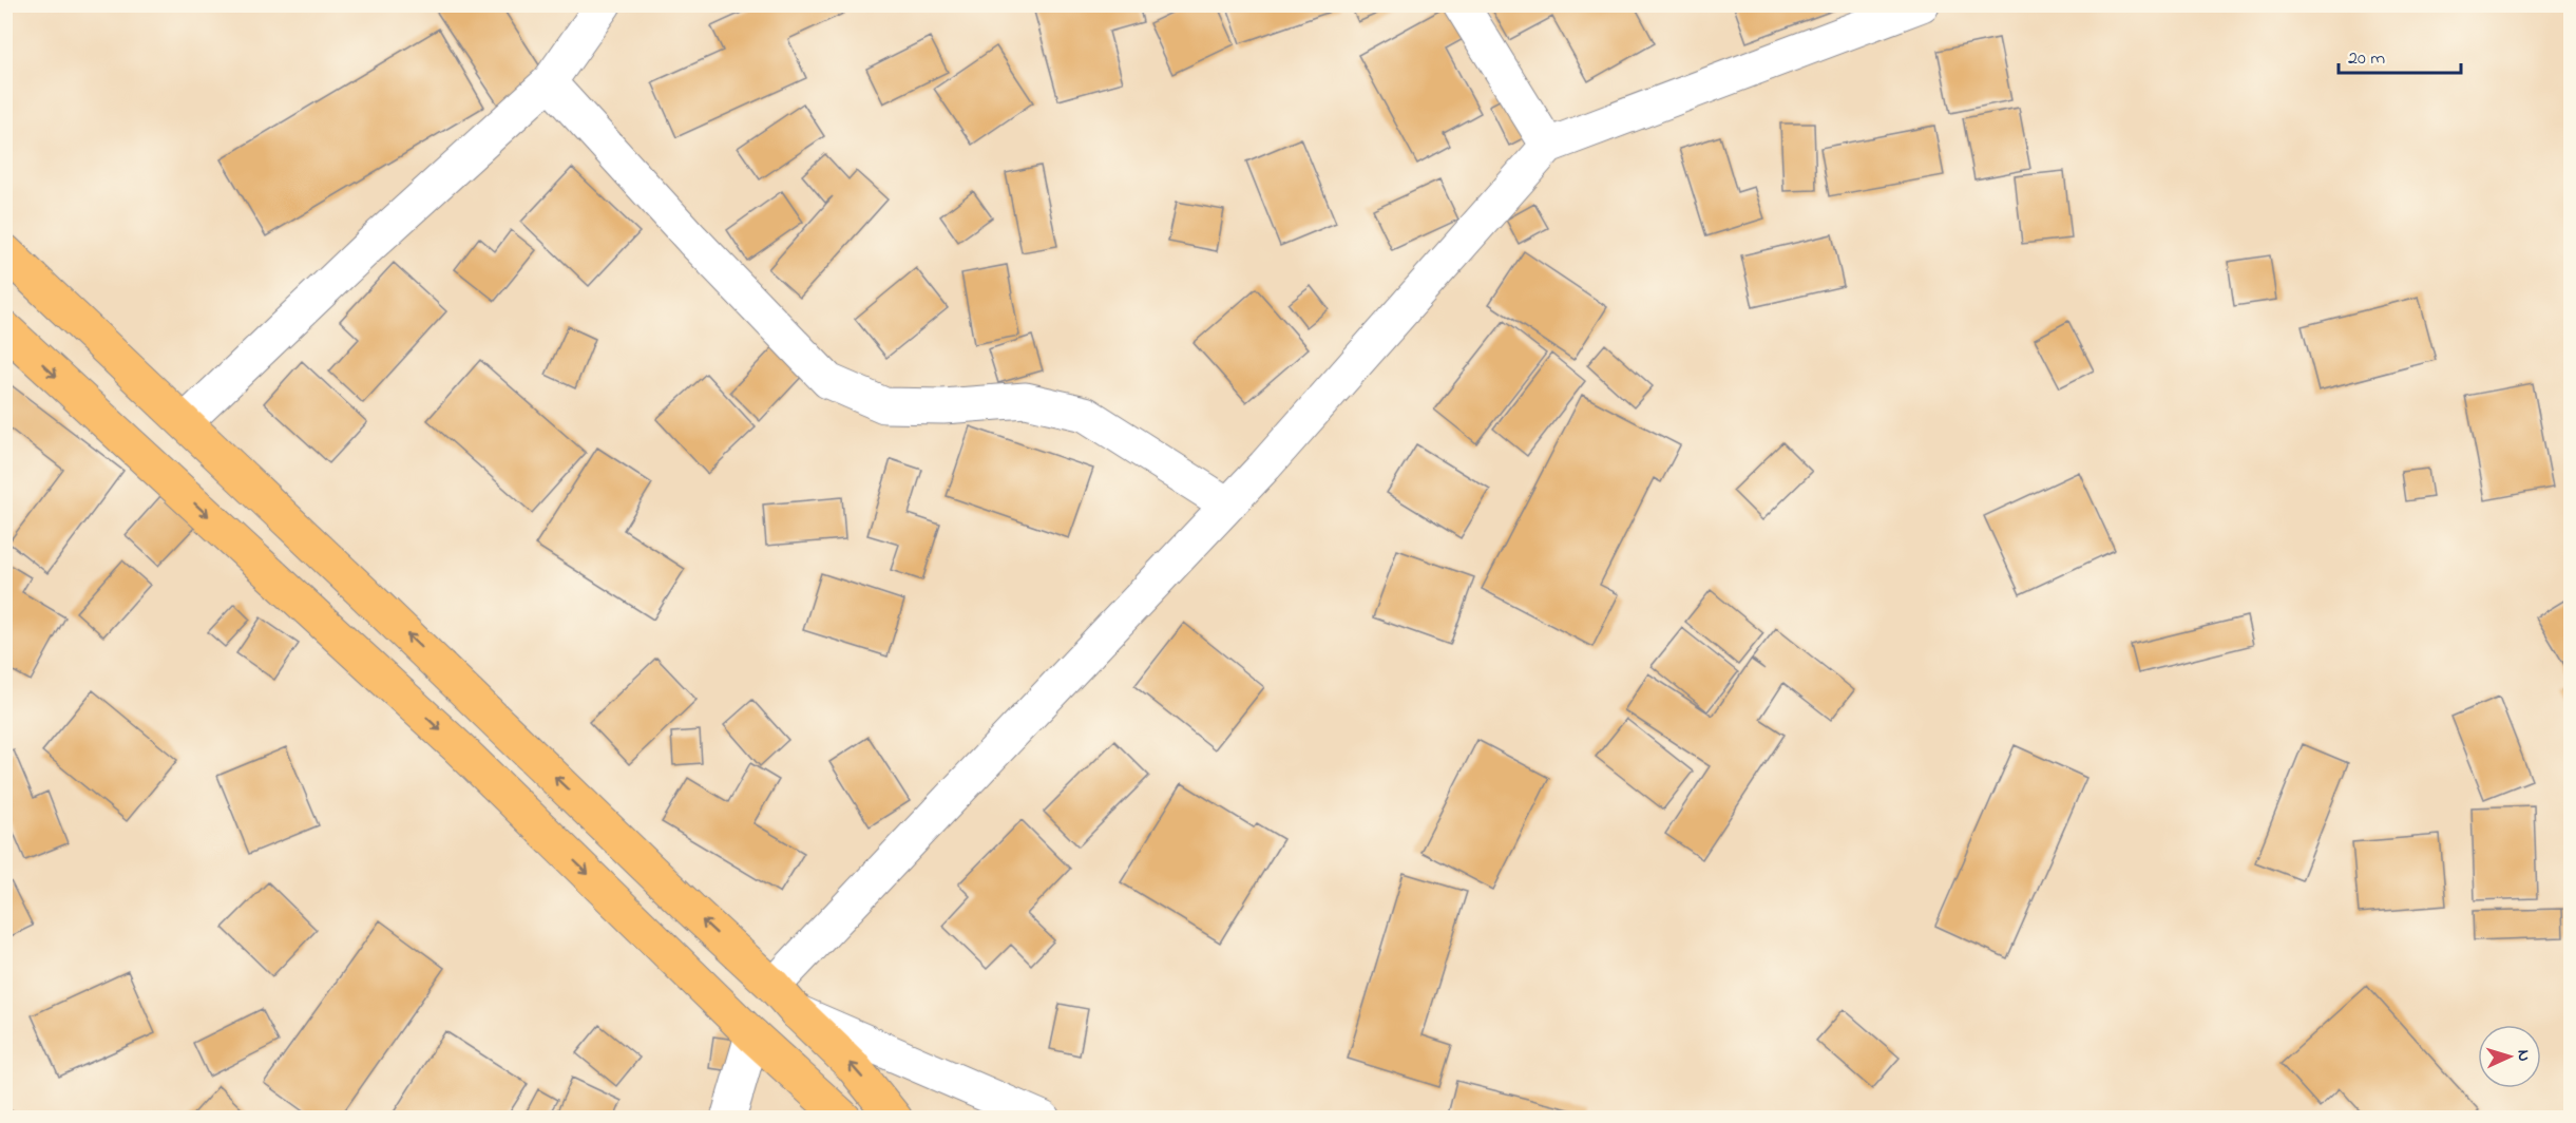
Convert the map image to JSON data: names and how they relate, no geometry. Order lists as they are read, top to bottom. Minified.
{"scale_bar":"20 m","north":"right"}
